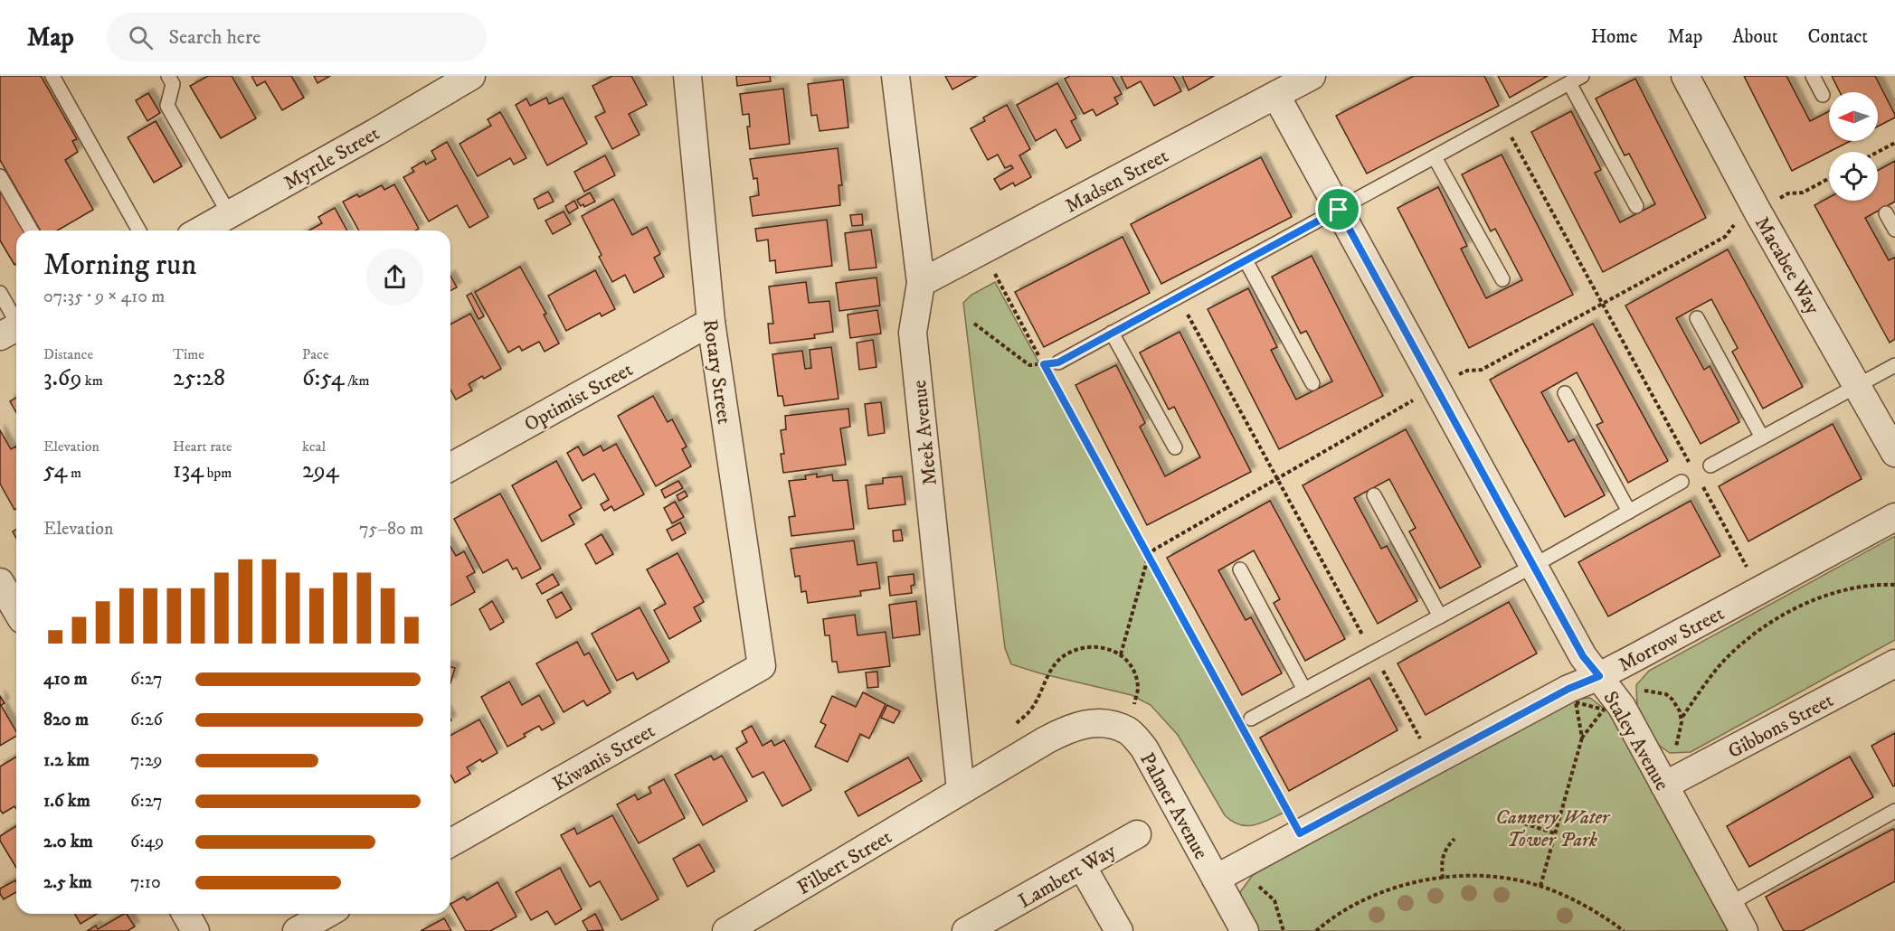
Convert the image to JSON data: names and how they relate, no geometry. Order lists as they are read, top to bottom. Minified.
{"streets":{"street":["Myrtle Street","Madsen Street","Macabee Way","Rotary Street","Optimist Street","Meek Avenue","Morrow Street","Gibbons Street","Staley Avenue","Kiwanis Street","Palmer Avenue","Filbert Street","Lambert Way"]},"crossings":[["Madsen Street","Meek Avenue"],["Madsen Street","Staley Avenue"],["Rotary Street","Optimist Street"],["Rotary Street","Kiwanis Street"],["Meek Avenue","Palmer Avenue"],["Meek Avenue","Filbert Street"],["Morrow Street","Staley Avenue"],["Morrow Street","Palmer Avenue"],["Gibbons Street","Staley Avenue"],["Palmer Avenue","Filbert Street"]],"parks":["Cannery Water Tower Park"],"north":"left","page":{"header":"Map","search":"Search here","nav":["Home","Map","About","Contact"],"heading":["Morning run","07:35 · 9 × 410 m"],"stats":[["Distance","3.69 km"],["Time","25:28"],["Pace","6:54 /km"],["Elevation","54 m"],["Heart rate","134 bpm"],["kcal","294"]],"chart":["Elevation","75–80 m"],"list":[{"name":"410 m","note":"6:27"},{"name":"820 m","note":"6:26"},{"name":"1.2 km","note":"7:29"},{"name":"1.6 km","note":"6:27"},{"name":"2.0 km","note":"6:49"},{"name":"2.5 km","note":"7:10"}]}}
